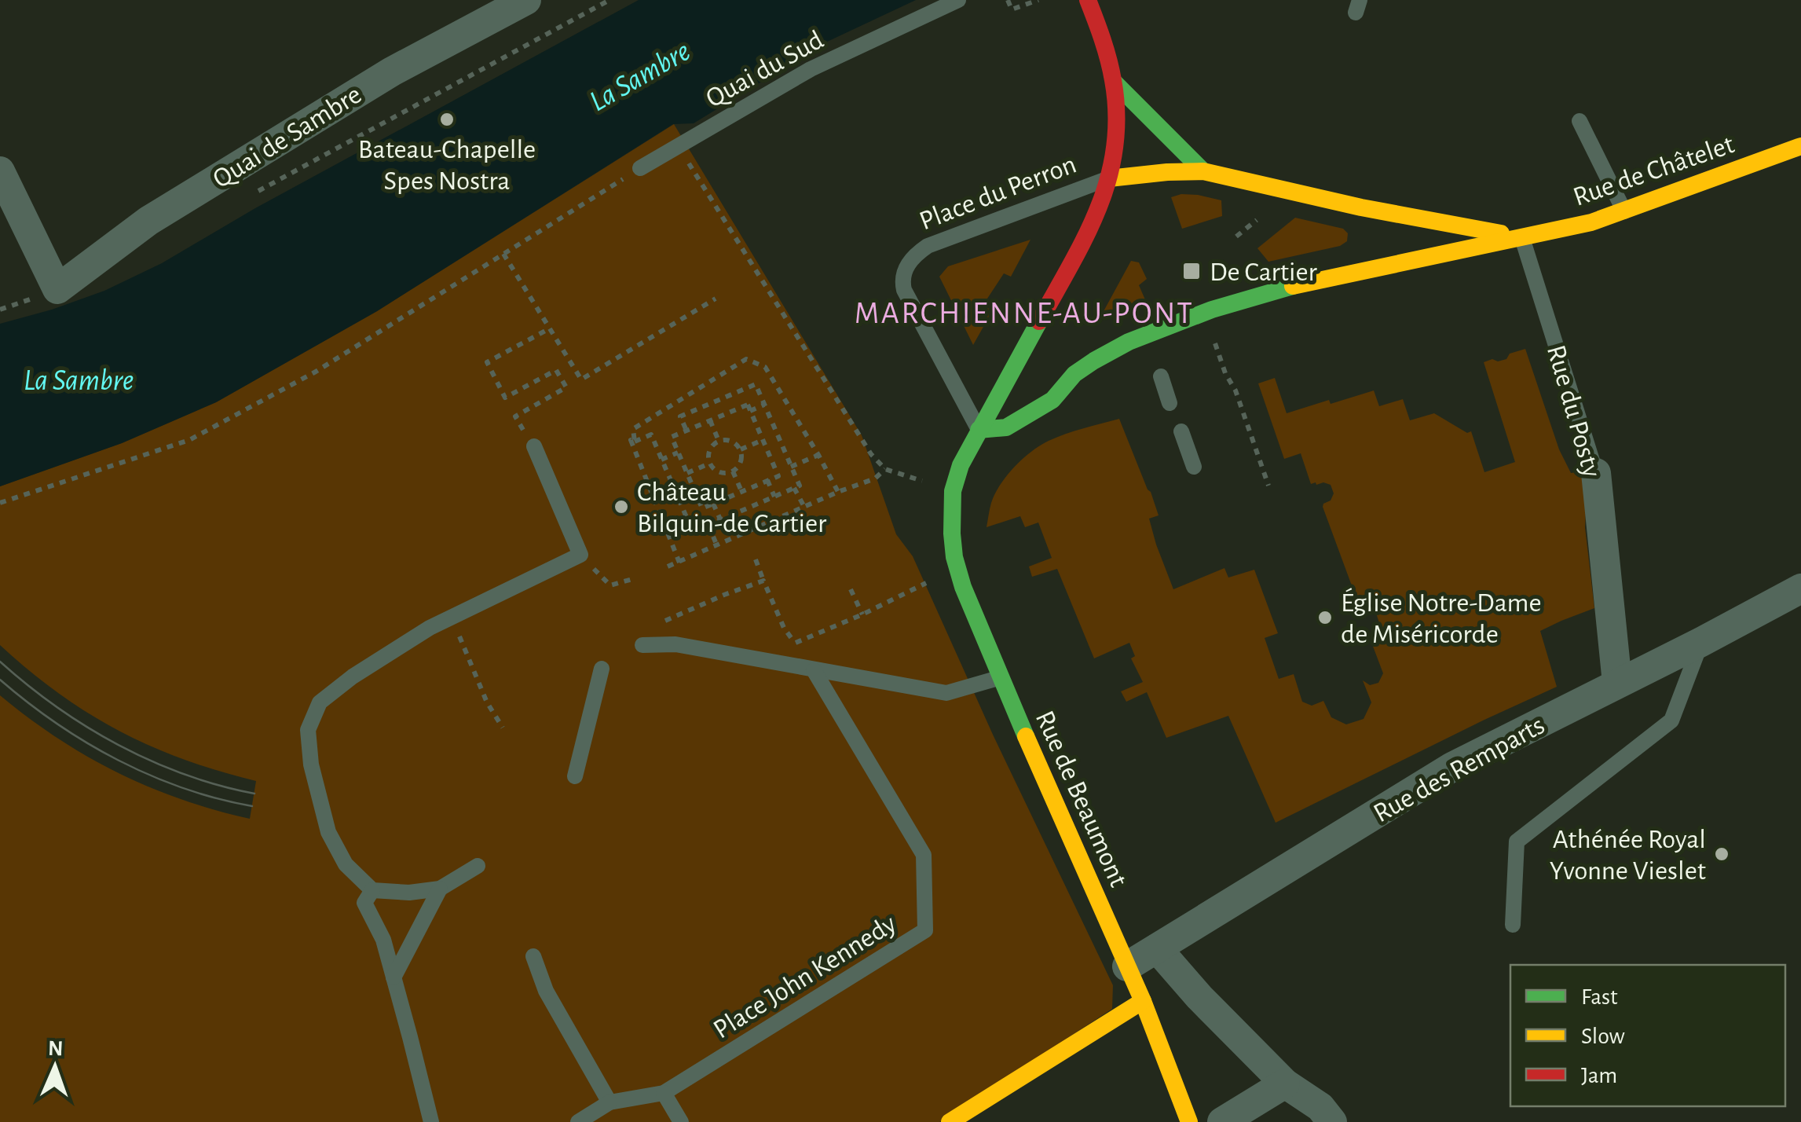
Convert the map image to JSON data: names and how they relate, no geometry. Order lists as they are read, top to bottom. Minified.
{"streets":{"main road":["Rue de Châtelet","Place du Perron","Rue de Beaumont"],"street":["Quai de Sambre","Rue du Posty","Rue des Remparts"],"lane":["Quai du Sud","Place John Kennedy"]},"crossings":[["Rue de Châtelet","Place du Perron"],["Rue de Châtelet","Rue du Posty"],["Place du Perron","Rue de Beaumont"],["Rue du Posty","Rue des Remparts"],["Rue des Remparts","Rue de Beaumont"]],"districts":["MARCHIENNE-AU-PONT"],"water":["La Sambre"],"places":{"other":["Bateau-Chapelle Spes Nostra","Château Bilquin-de Cartier","Église Notre-Dame de Miséricorde","Athénée Royal Yvonne Vieslet"],"transit":["De Cartier"]},"legend":["Fast","Slow","Jam"],"north":"top"}
